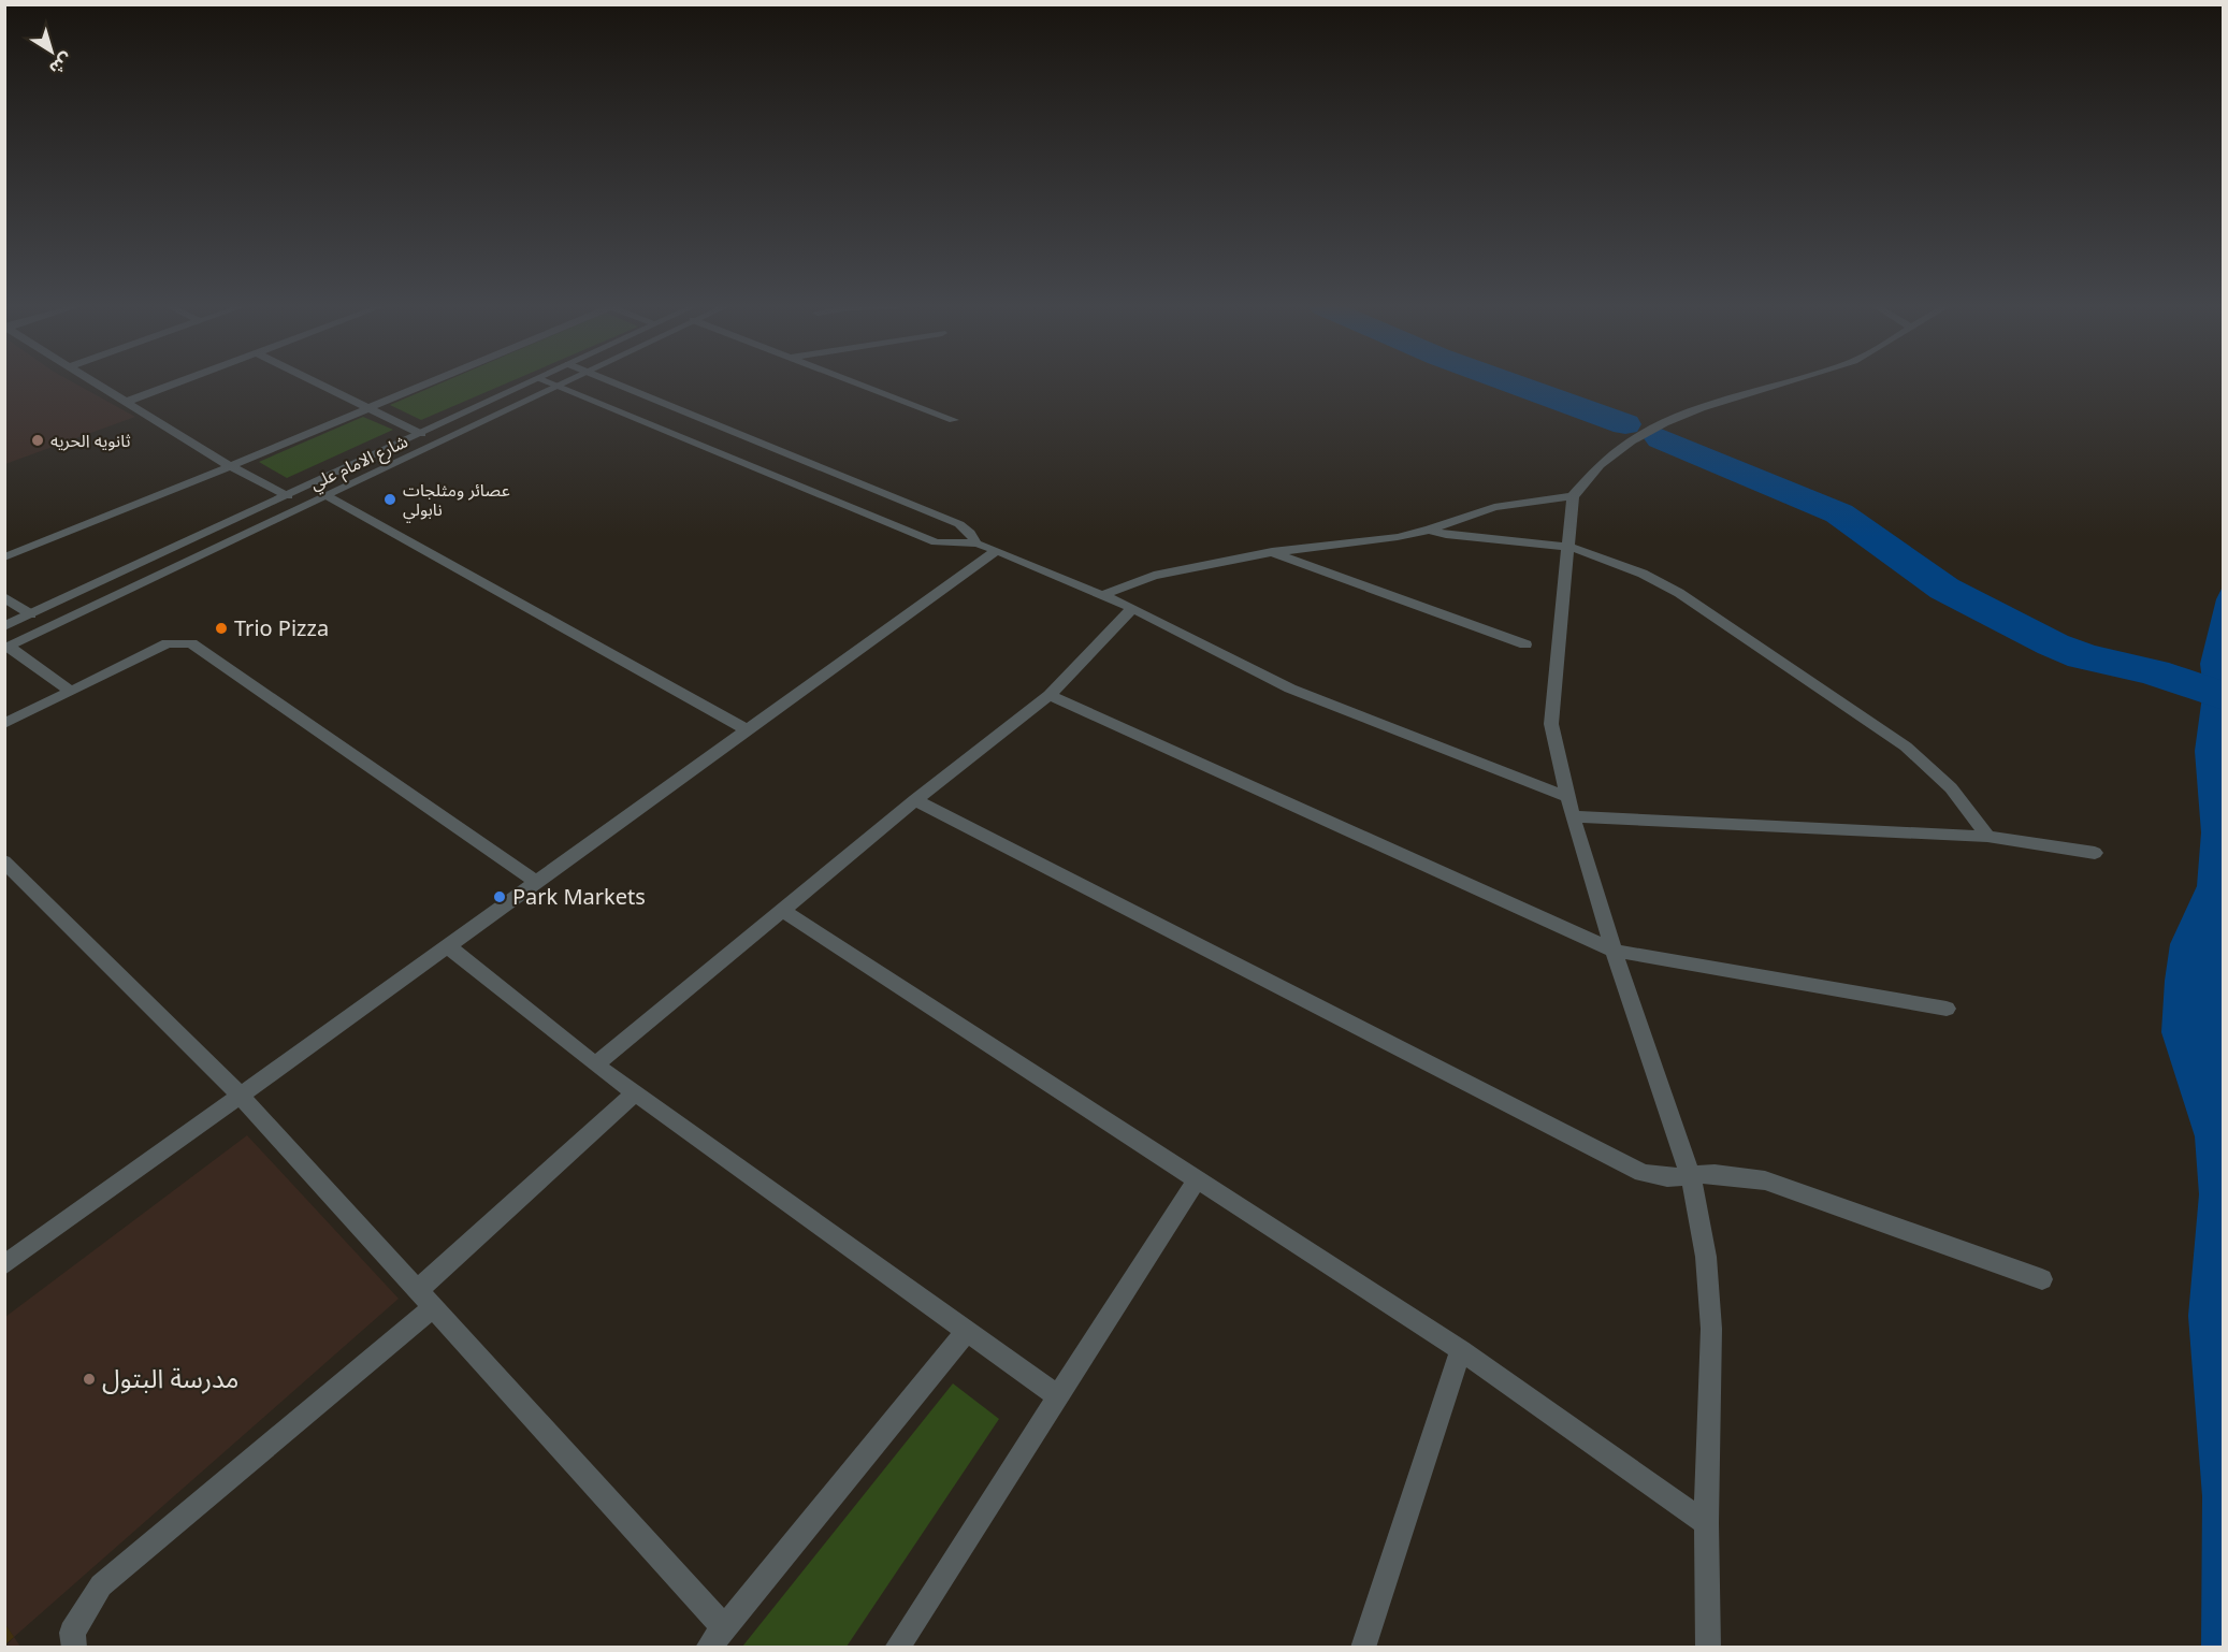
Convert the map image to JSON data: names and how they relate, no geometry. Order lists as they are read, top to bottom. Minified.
{"streets":{"street":["شارع الامام علي"]},"places":["ثانويه الحريه","عصائر ومثلجات نابولي","Trio Pizza","Park Markets","مدرسة البتول"],"north":"bottom right"}
